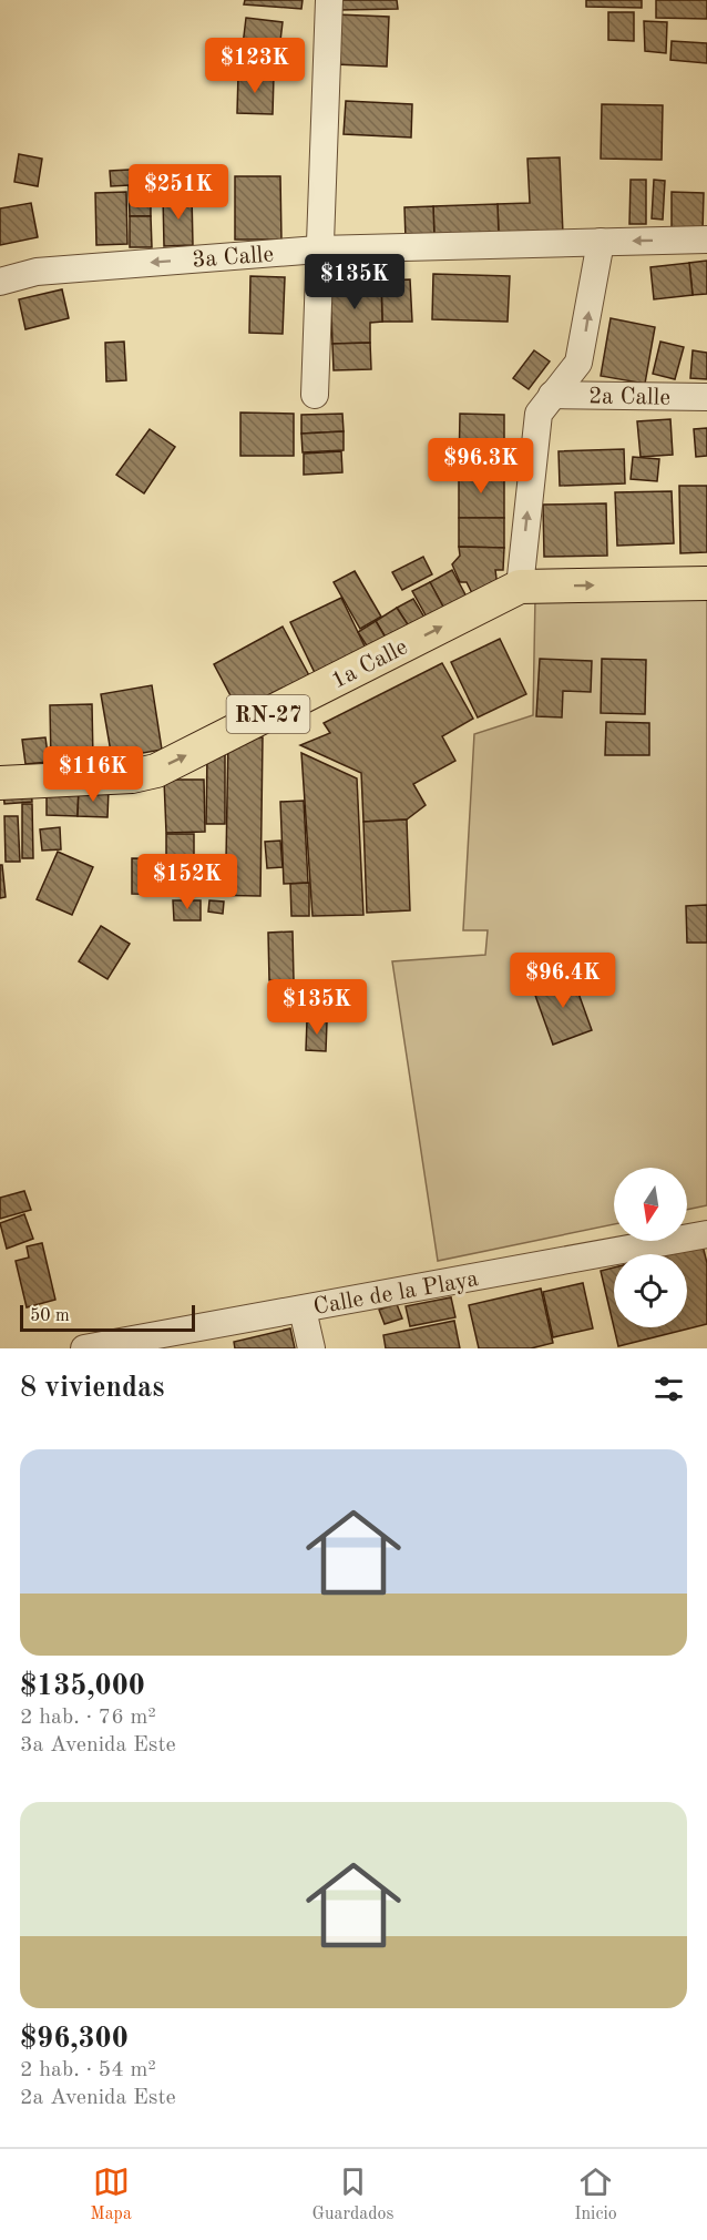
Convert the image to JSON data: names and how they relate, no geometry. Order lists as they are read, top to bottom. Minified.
{"streets":{"main road":["1a Calle","RN-27"],"street":["3a Calle","2a Calle","Calle de la Playa"]},"one_way":["3a Calle","1a Calle"],"scale_bar":"50 m","north":"bottom","page":{"price":["$123K","$251K","$135K","$96.3K","$116K","$152K","$96.4K","$135K"],"scale":"50 m","heading":"8 viviendas","list":[{"name":"$135,000","note":"2 hab. · 76 m² · 3a Avenida Este"},{"name":"$96,300","note":"2 hab. · 54 m² · 2a Avenida Este"}],"tabs":["Mapa","Guardados","Inicio"]}}
